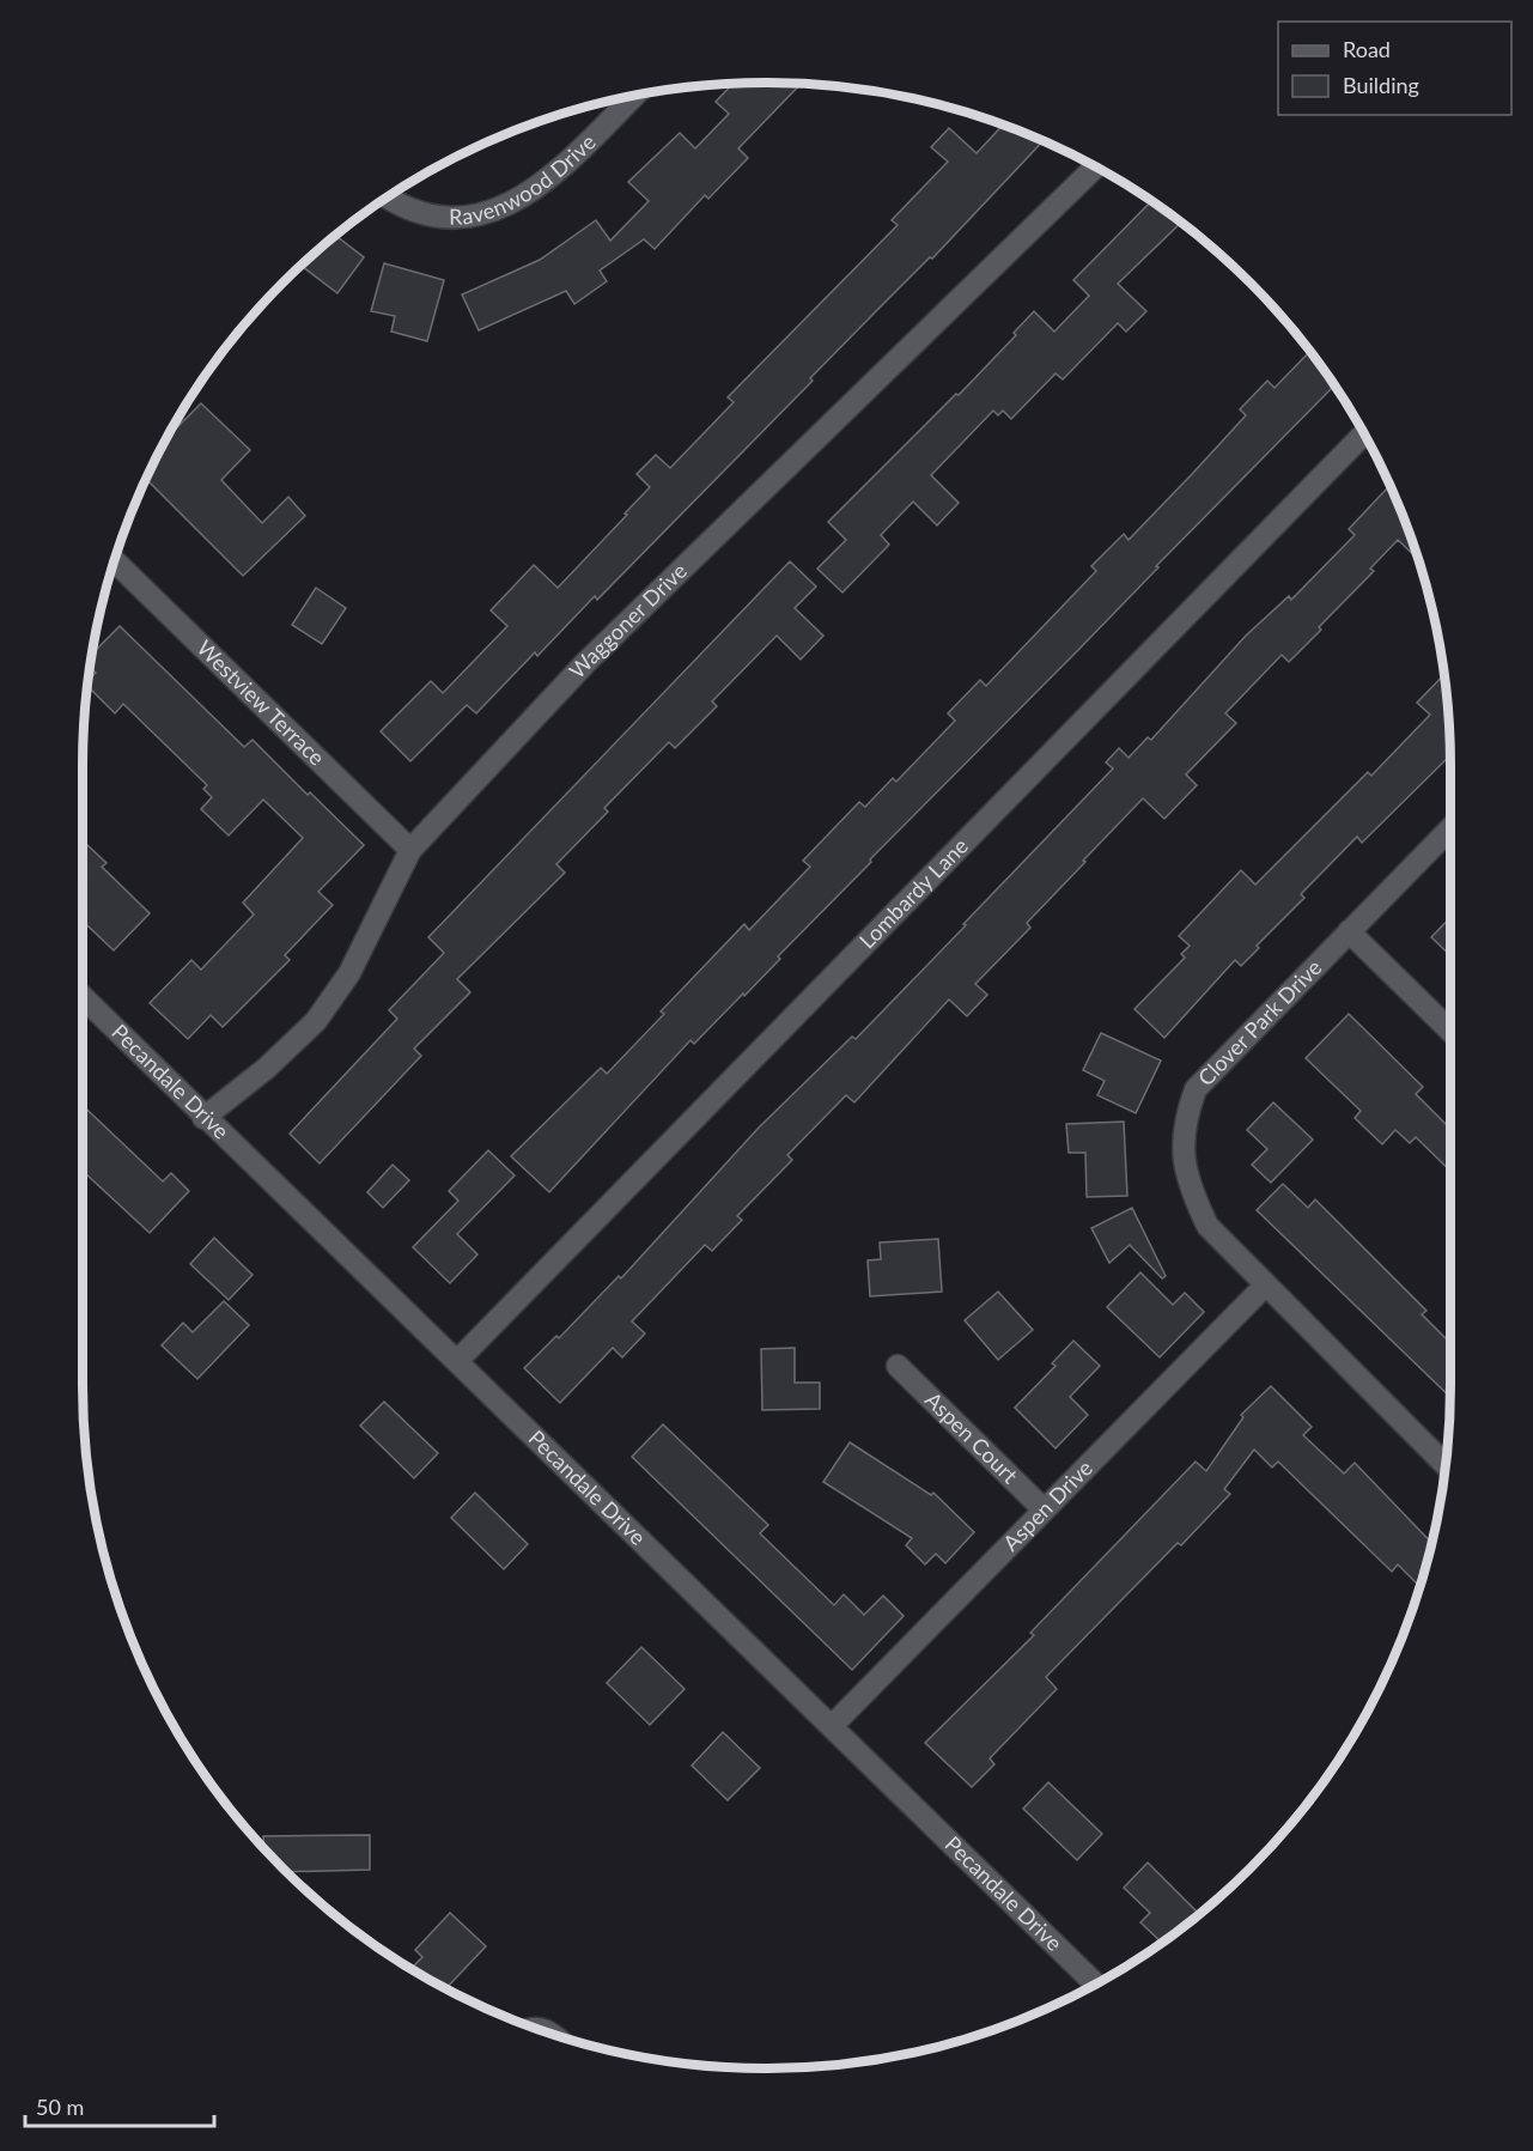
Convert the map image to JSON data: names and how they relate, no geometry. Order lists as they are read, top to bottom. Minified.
{"streets":{"street":["Ravenwood Drive","Waggoner Drive","Westview Terrace","Lombardy Lane","Clover Park Drive","Pecandale Drive","Aspen Court","Aspen Drive"]},"crossings":[["Waggoner Drive","Westview Terrace"],["Waggoner Drive","Pecandale Drive"],["Lombardy Lane","Pecandale Drive"],["Clover Park Drive","Aspen Drive"],["Pecandale Drive","Aspen Drive"],["Aspen Court","Aspen Drive"]],"legend":["Road","Building"],"scale_bar":"50 m"}
